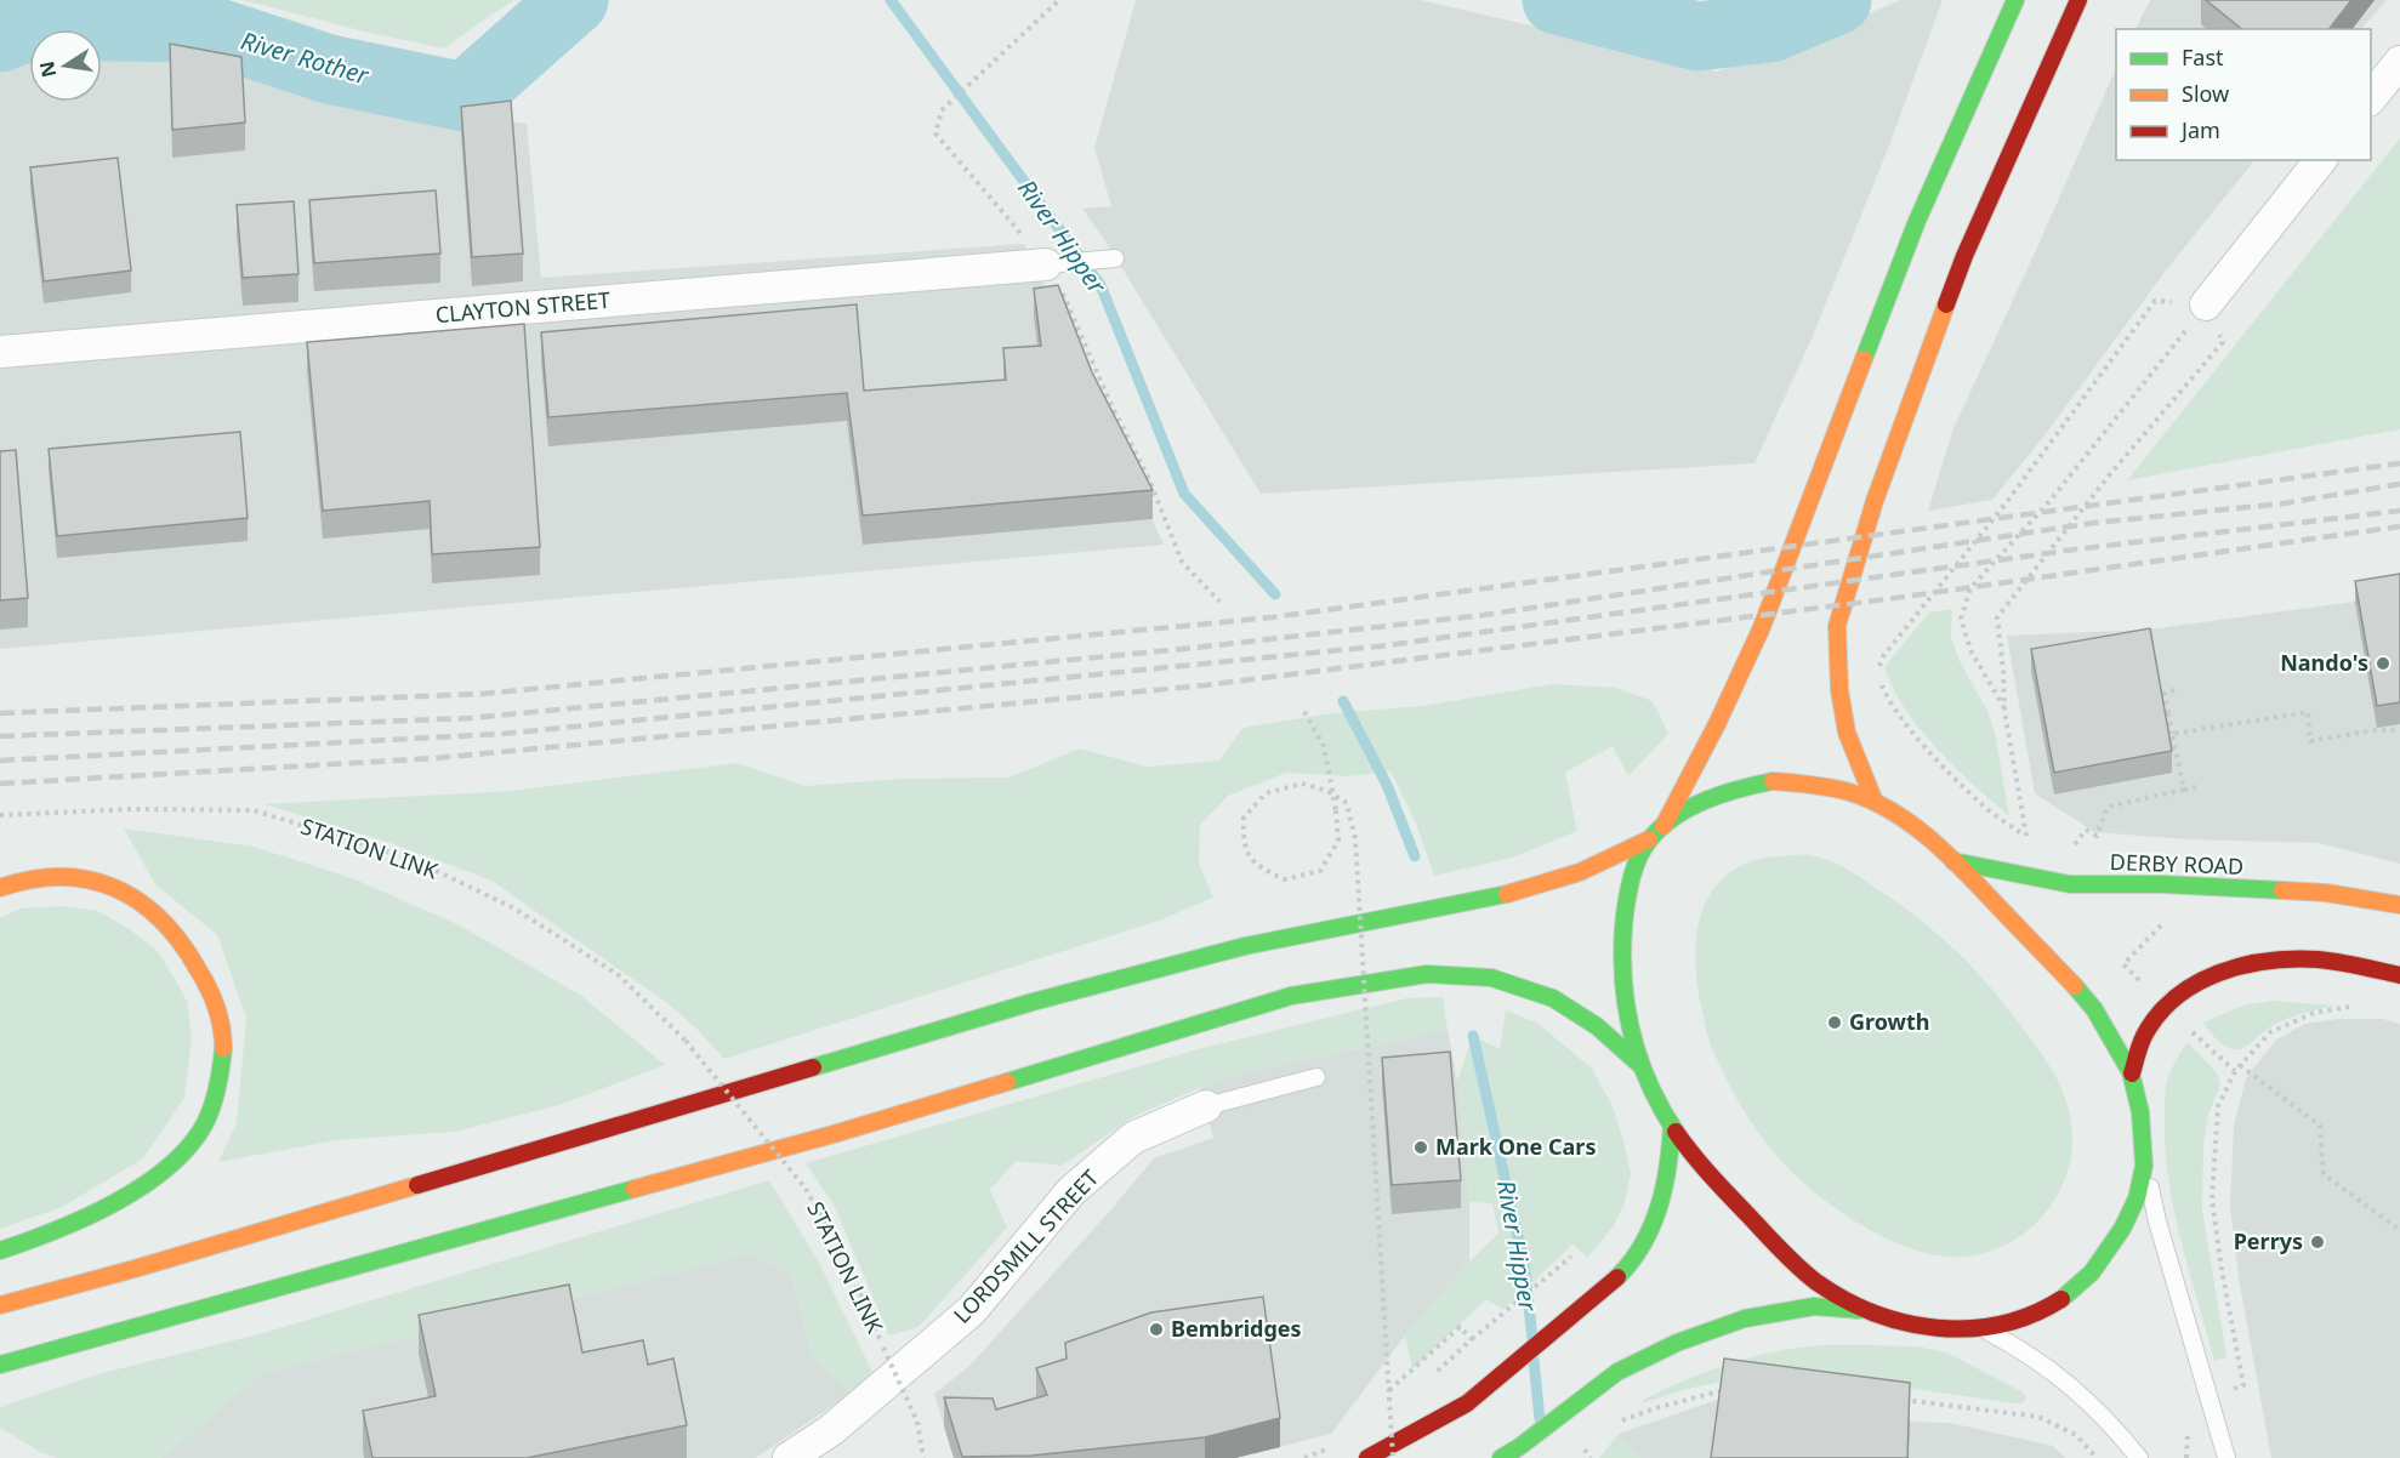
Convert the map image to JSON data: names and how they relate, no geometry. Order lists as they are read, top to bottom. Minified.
{"streets":{"highway":["DERBY ROAD"],"street":["CLAYTON STREET","LORDSMILL STREET"],"path":["STATION LINK"]},"water":["River Rother","River Hipper"],"places":["Nando's","Growth","Mark One Cars","Perrys","Bembridges"],"legend":["Fast","Slow","Jam"],"north":"left"}
